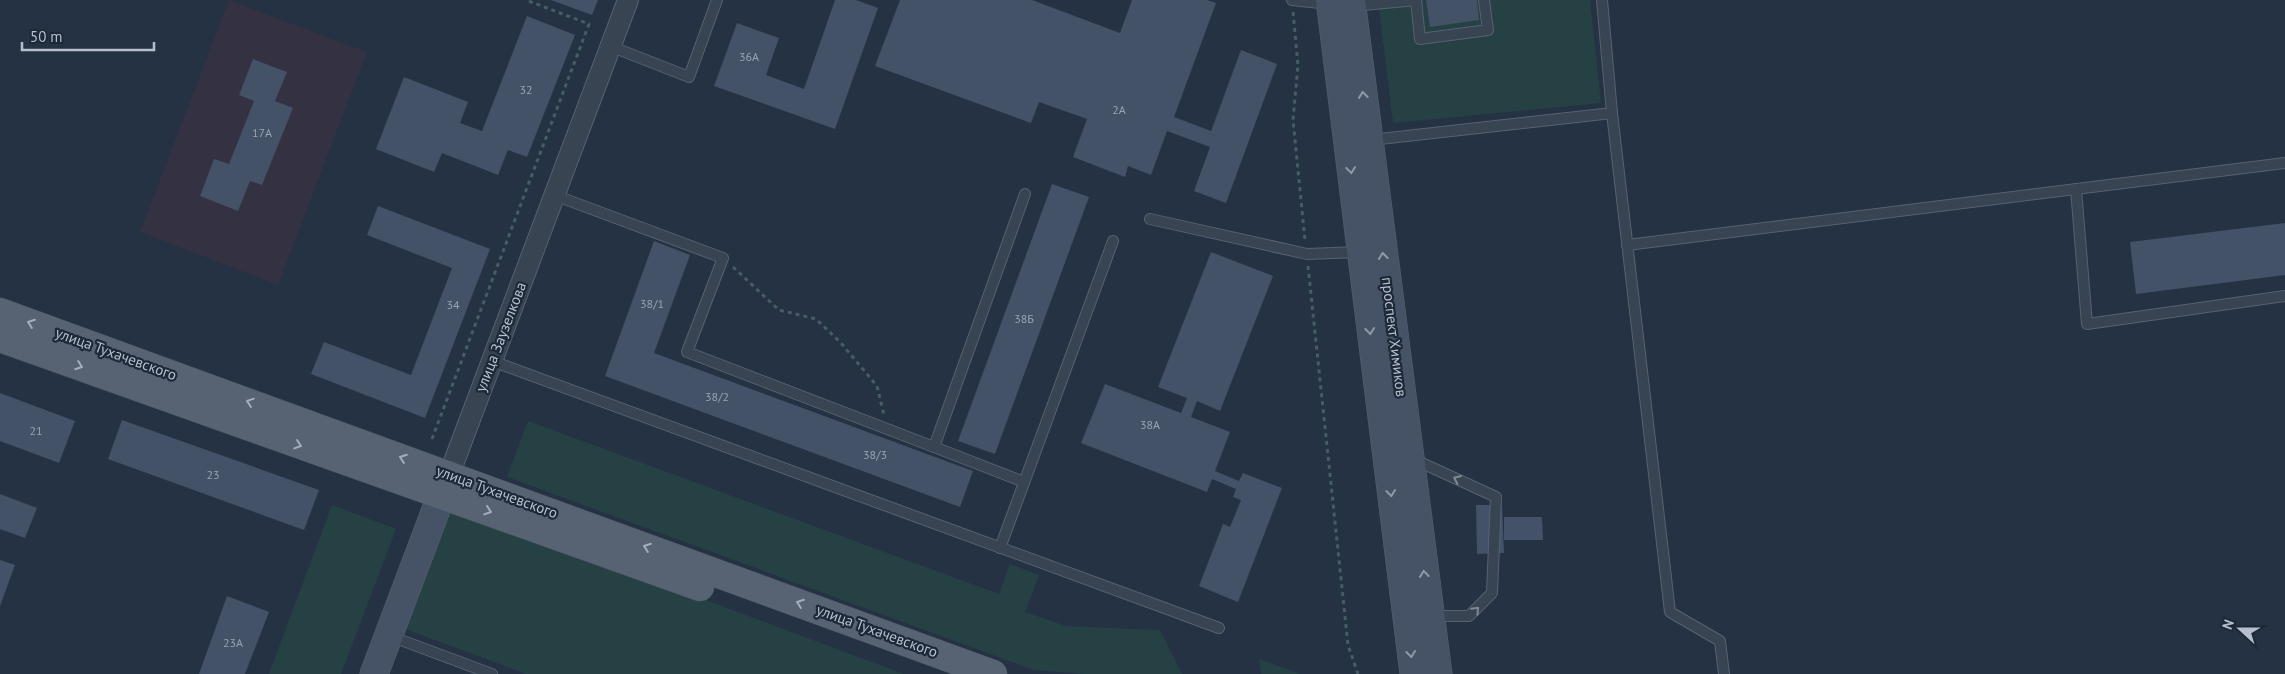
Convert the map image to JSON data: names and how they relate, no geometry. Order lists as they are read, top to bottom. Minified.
{"streets":{"main road":["улица Заузелкова","проспект Химиков","улица Тухачевского"]},"crossings":[["улица Заузелкова","улица Тухачевского"]],"house_numbers":["36А","32","2А","17А","38/1","34","38Б","38/2","38А","21","38/3","23","23А"],"scale_bar":"50 m","north":"left"}
